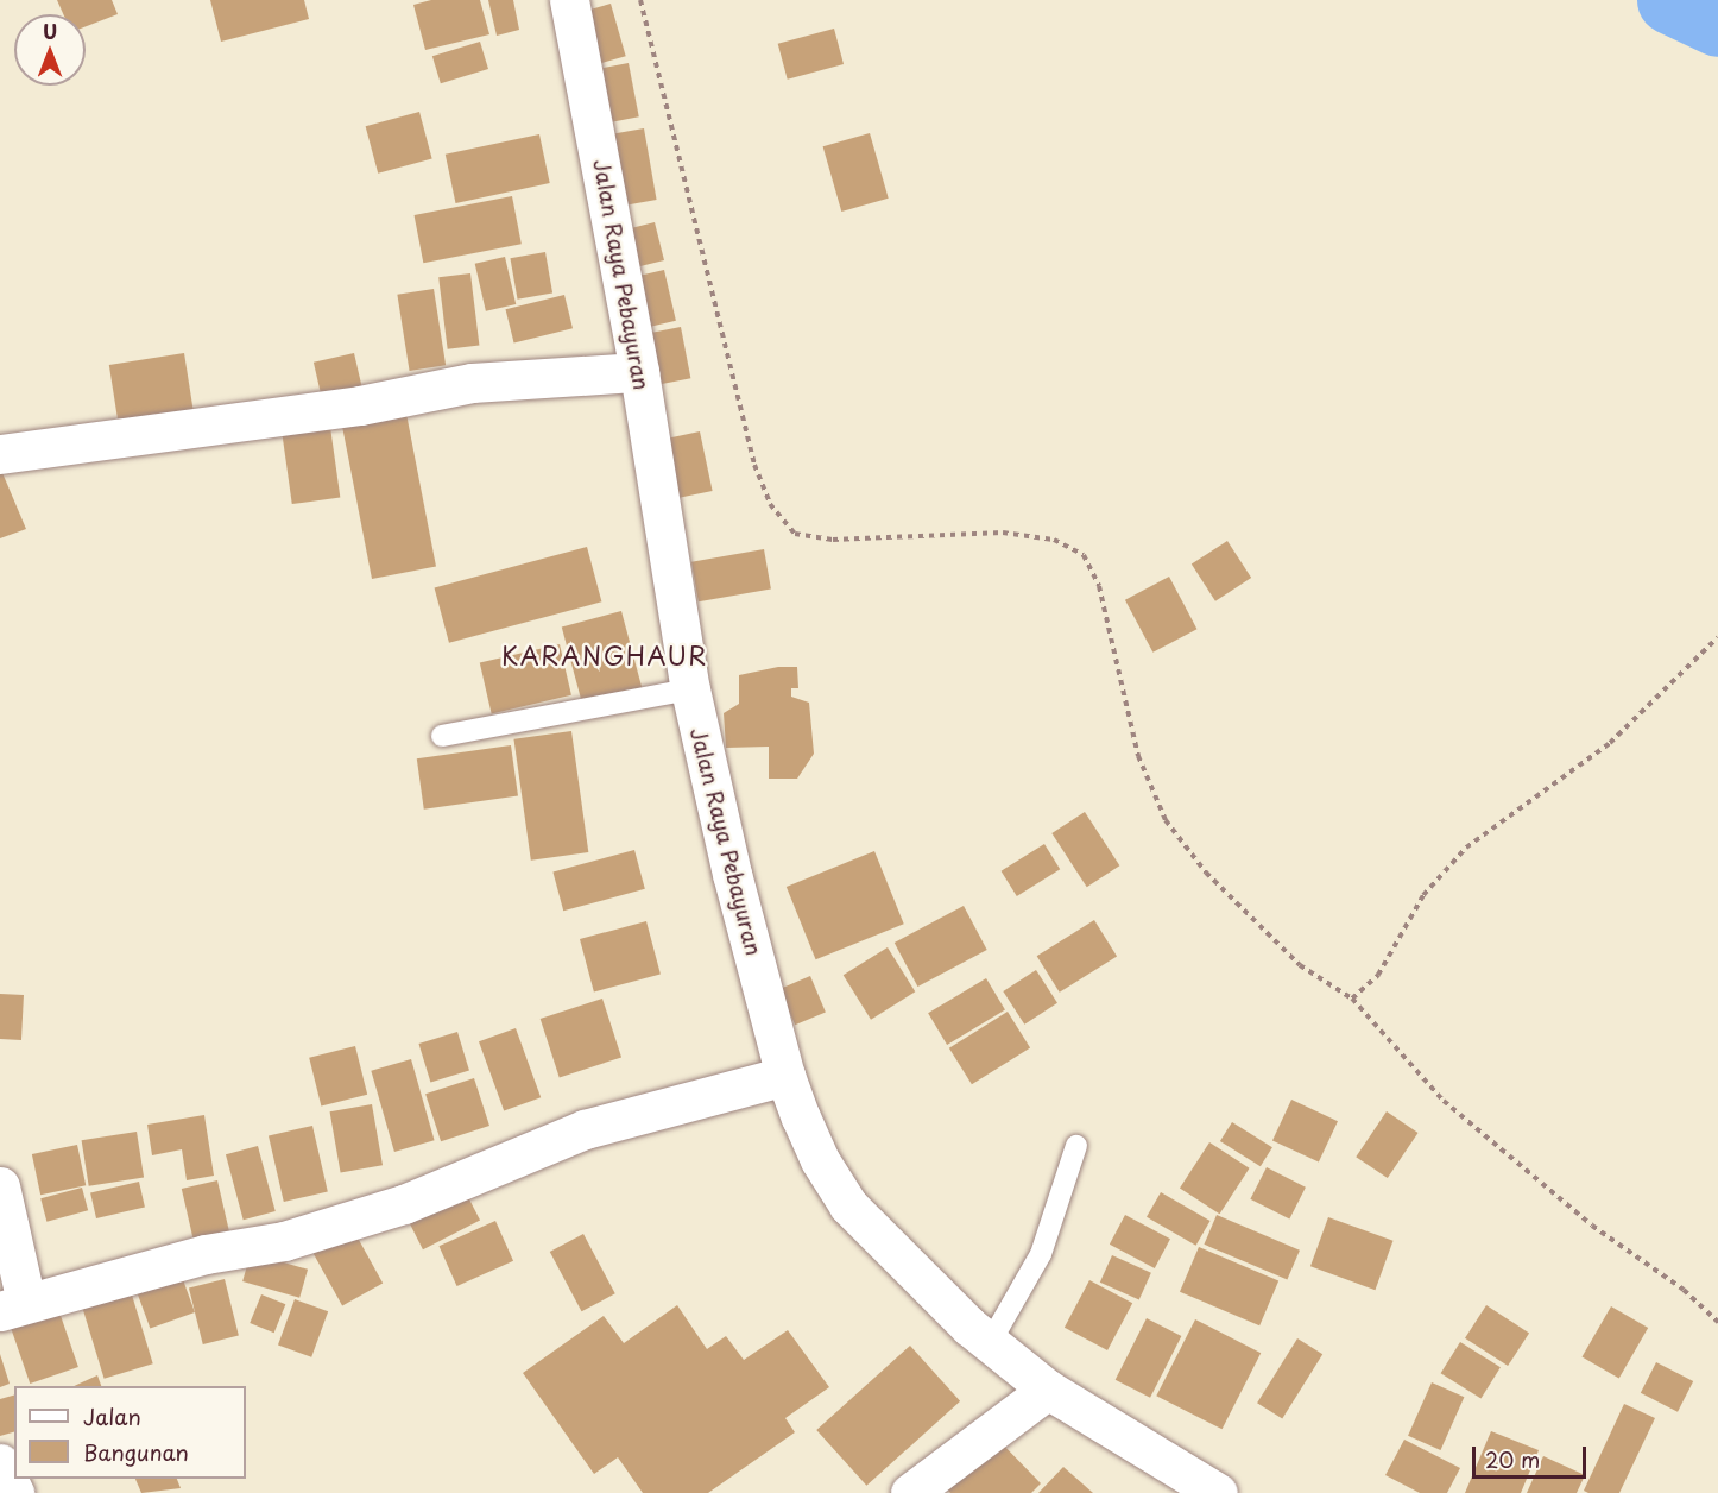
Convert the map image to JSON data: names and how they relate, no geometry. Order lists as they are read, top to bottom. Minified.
{"streets":{"street":["Jalan Raya Pebayuran"]},"districts":["KARANGHAUR"],"legend":["Jalan","Bangunan"],"scale_bar":"20 m","north":"top"}
